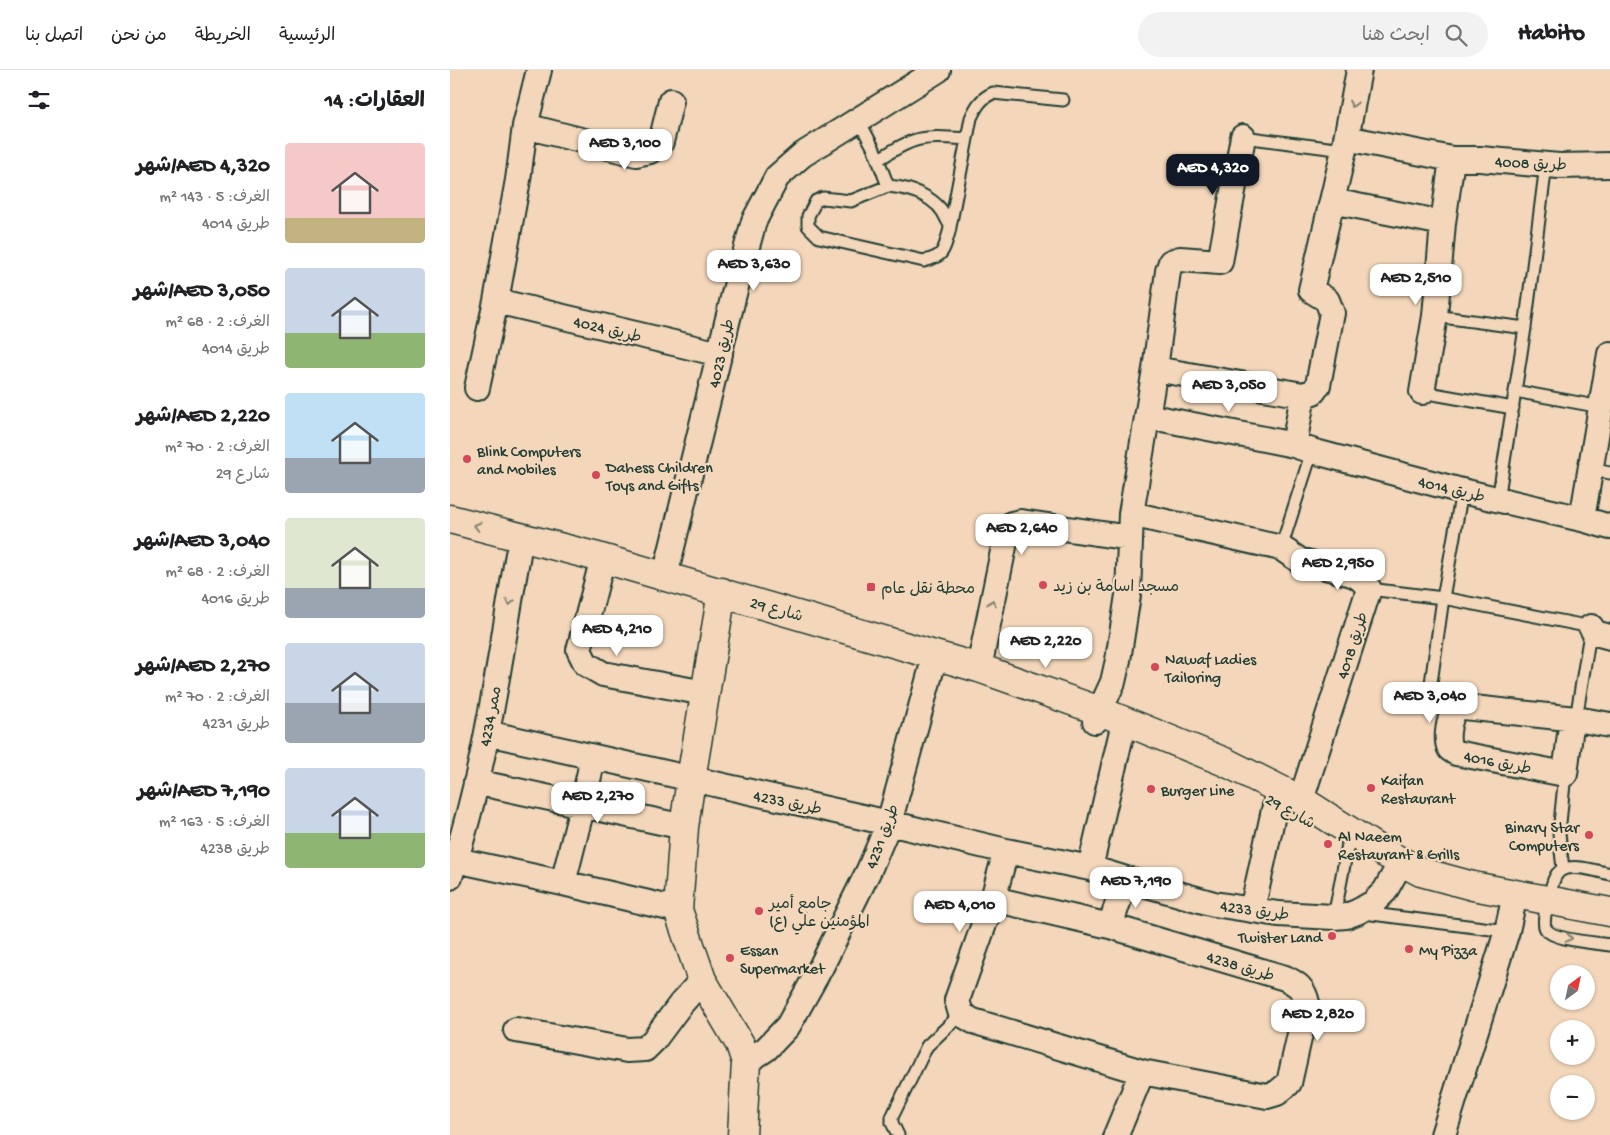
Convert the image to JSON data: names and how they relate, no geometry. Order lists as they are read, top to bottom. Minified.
{"streets":{"street":["طريق 4008","طريق 4024","طريق 4023","طريق 4014","شارع 29","طريق 4018","ممر 4234","طريق 4016","طريق 4233","طريق 4231","طريق 4238"]},"crossings":[["طريق 4024","طريق 4023"],["طريق 4023","شارع 29"],["شارع 29","طريق 4018"],["شارع 29","ممر 4234"],["شارع 29","طريق 4233"],["شارع 29","طريق 4231"],["طريق 4018","طريق 4233"],["ممر 4234","طريق 4233"],["طريق 4233","طريق 4231"]],"places":{"other":["Blink Computers and Mobiles","Dahess Children Toys and Gifts","مسجد اسامة بن زيد","Nawaf Ladies Tailoring","Kaifan Restaurant","Burger Line","Binary Star Computers","Al Naeem Restaurant & Grills","جامع أمير المؤمنين علي (ع)","Twister Land","My Pizza","Essan Supermarket"],"transit":["محطة نقل عام"]},"north":"top right","page":{"header":"Habito","search":"ابحث هنا","nav":["الرئيسية","الخريطة","من نحن","اتصل بنا"],"heading":"العقارات: 14","price":["AED 3,100","AED 4,320","AED 3,630","AED 2,510","AED 3,050","AED 2,640","AED 2,950","AED 4,210","AED 2,220","AED 3,040","AED 2,270","AED 7,190","AED 4,010","AED 2,820"],"list":[{"name":"AED 4,320/شهر","note":"الغرف: 5 · 143 m² · طريق 4014"},{"name":"AED 3,050/شهر","note":"الغرف: 2 · 68 m² · طريق 4014"},{"name":"AED 2,220/شهر","note":"الغرف: 2 · 70 m² · شارع 29"},{"name":"AED 3,040/شهر","note":"الغرف: 2 · 68 m² · طريق 4016"},{"name":"AED 2,270/شهر","note":"الغرف: 2 · 70 m² · طريق 4231"},{"name":"AED 7,190/شهر","note":"الغرف: 5 · 163 m² · طريق 4238"}],"map_buttons":["+","−"]}}
